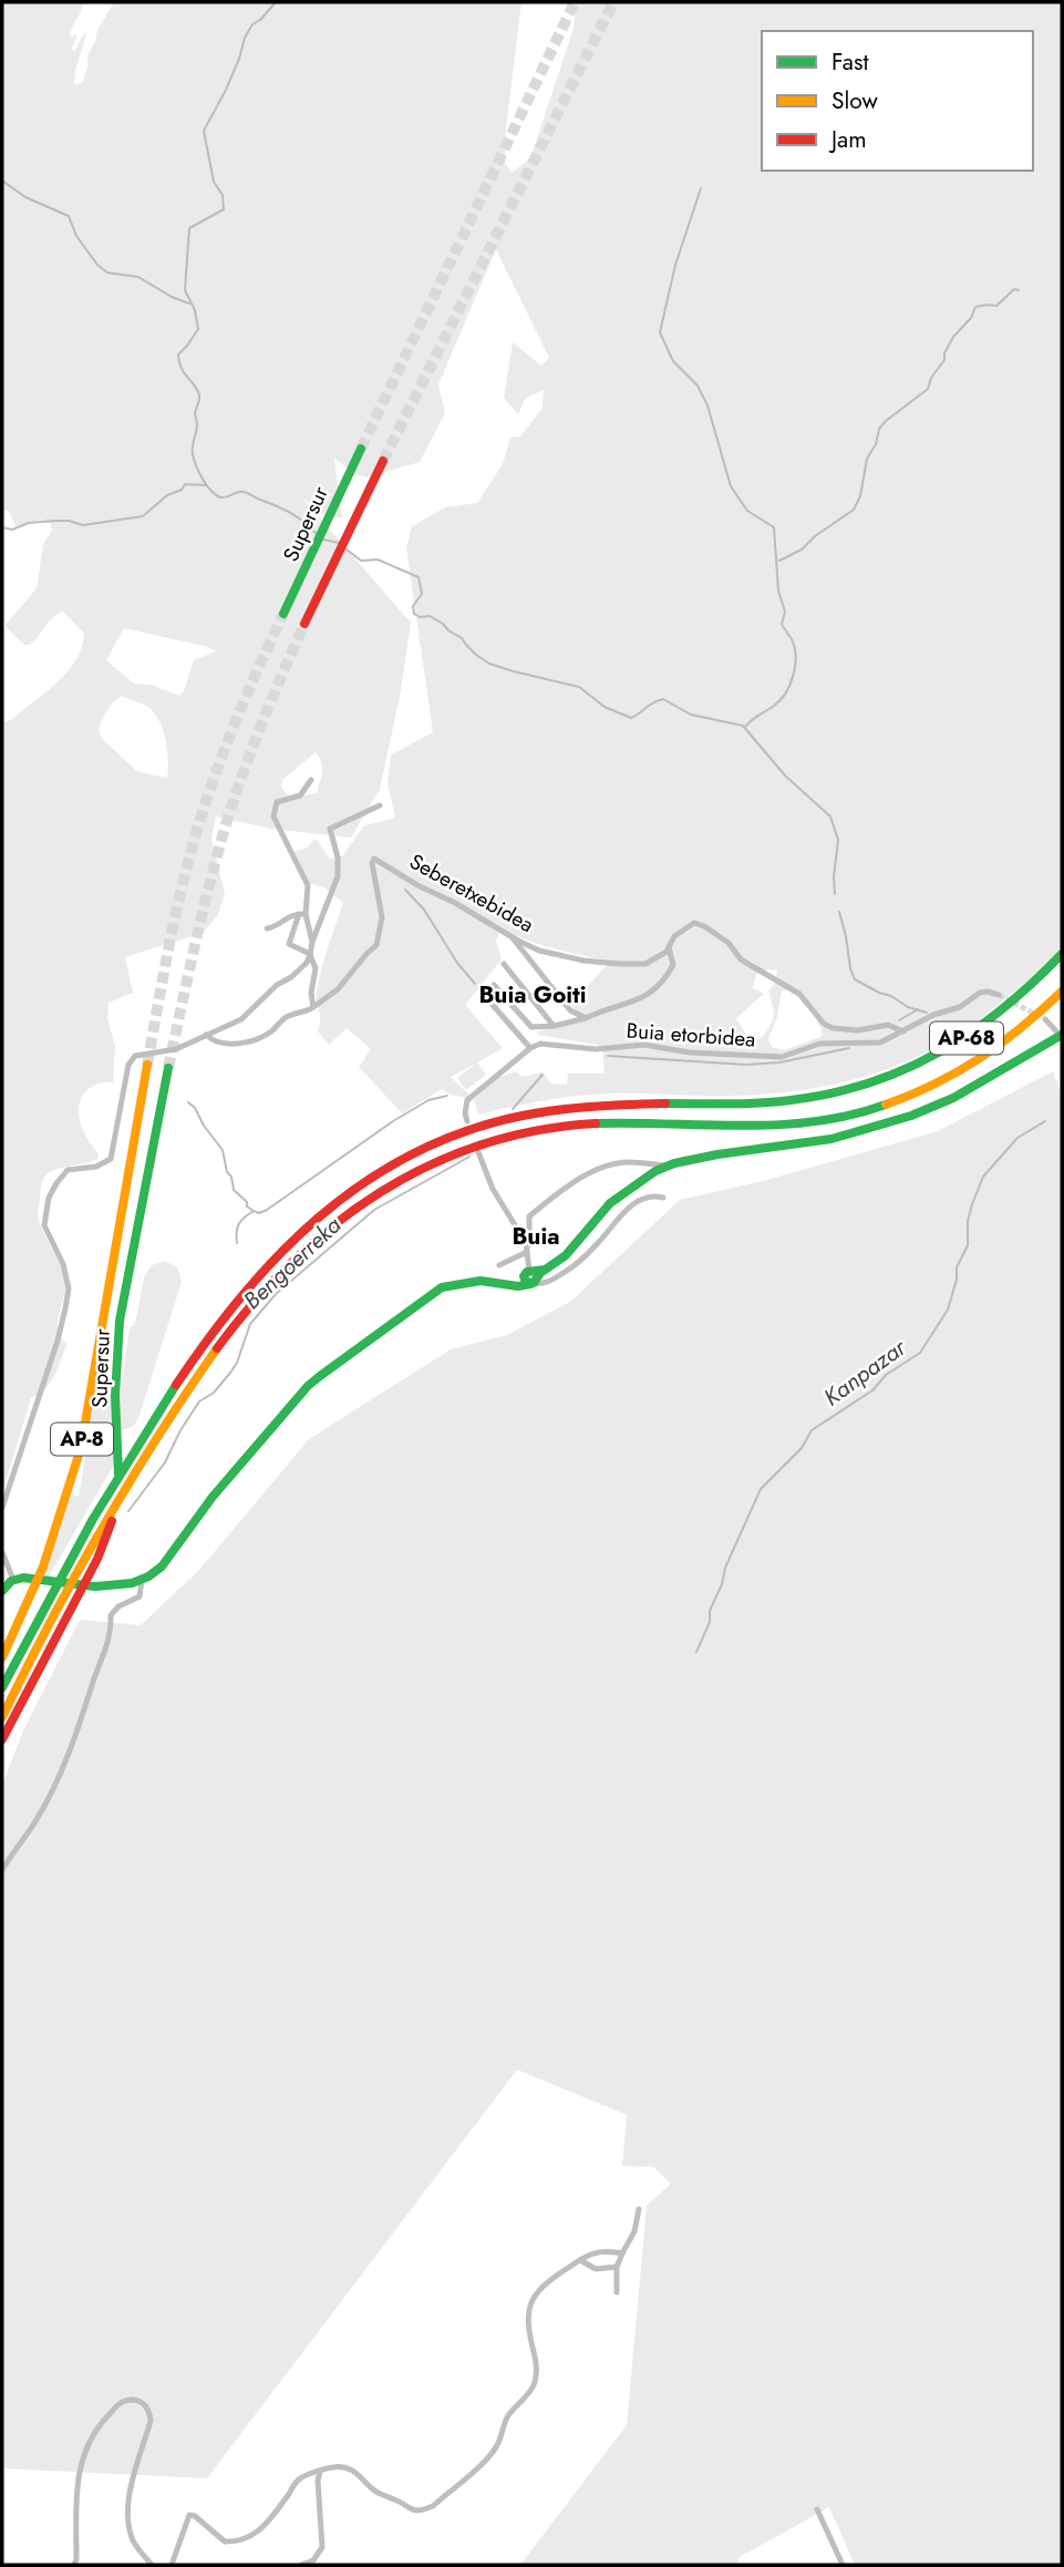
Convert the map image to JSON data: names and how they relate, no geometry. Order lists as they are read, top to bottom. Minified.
{"streets":{"main road":["Supersur","AP-68","AP-8"],"street":["Seberetxebidea","Buia etorbidea"]},"crossings":[["Seberetxebidea","Buia etorbidea"]],"districts":["Buia Goiti","Buia"],"water":["Bengoerreka","Kanpazar"],"legend":["Fast","Slow","Jam"]}
